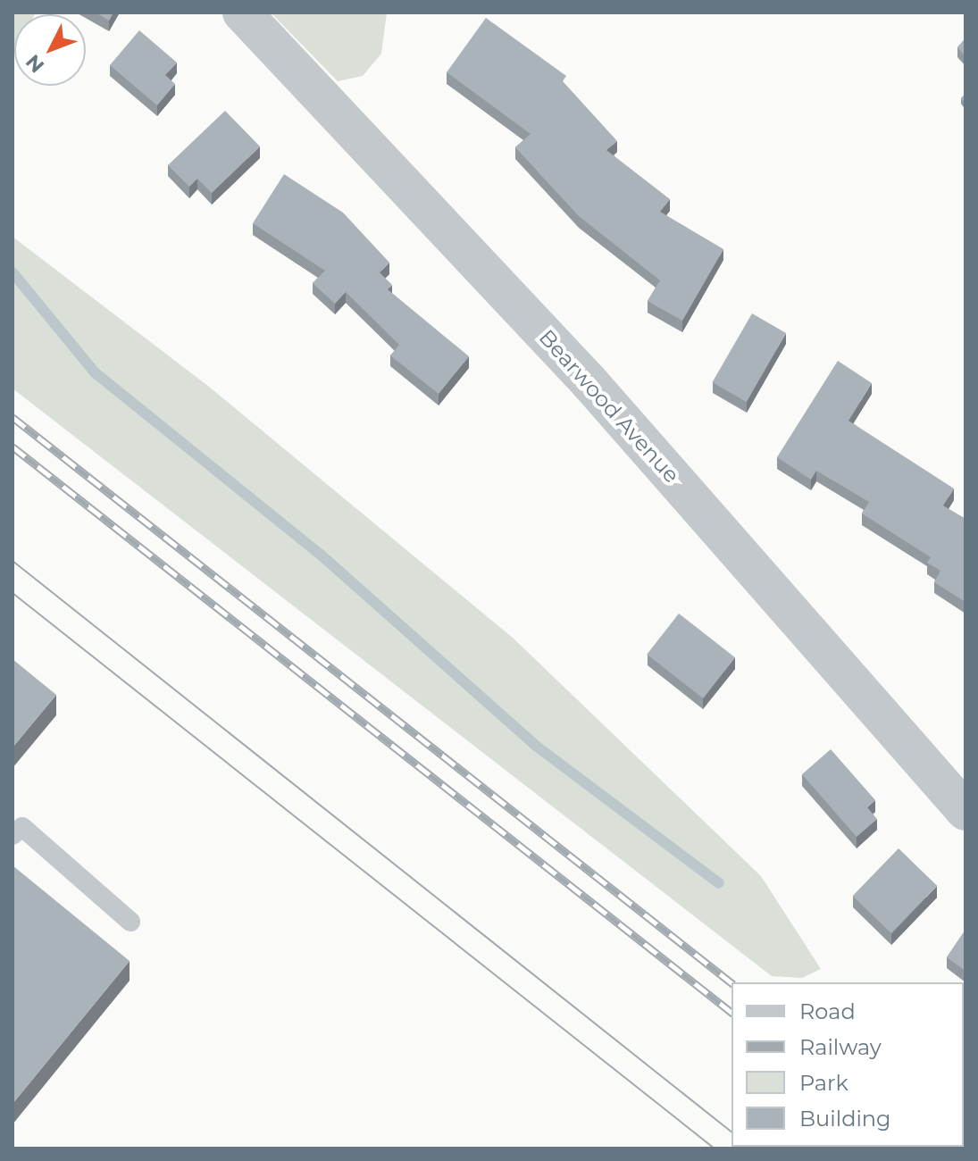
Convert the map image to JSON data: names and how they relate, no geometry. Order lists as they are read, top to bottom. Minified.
{"streets":{"street":["Bearwood Avenue"]},"legend":["Road","Railway","Park","Building"],"north":"bottom left"}
